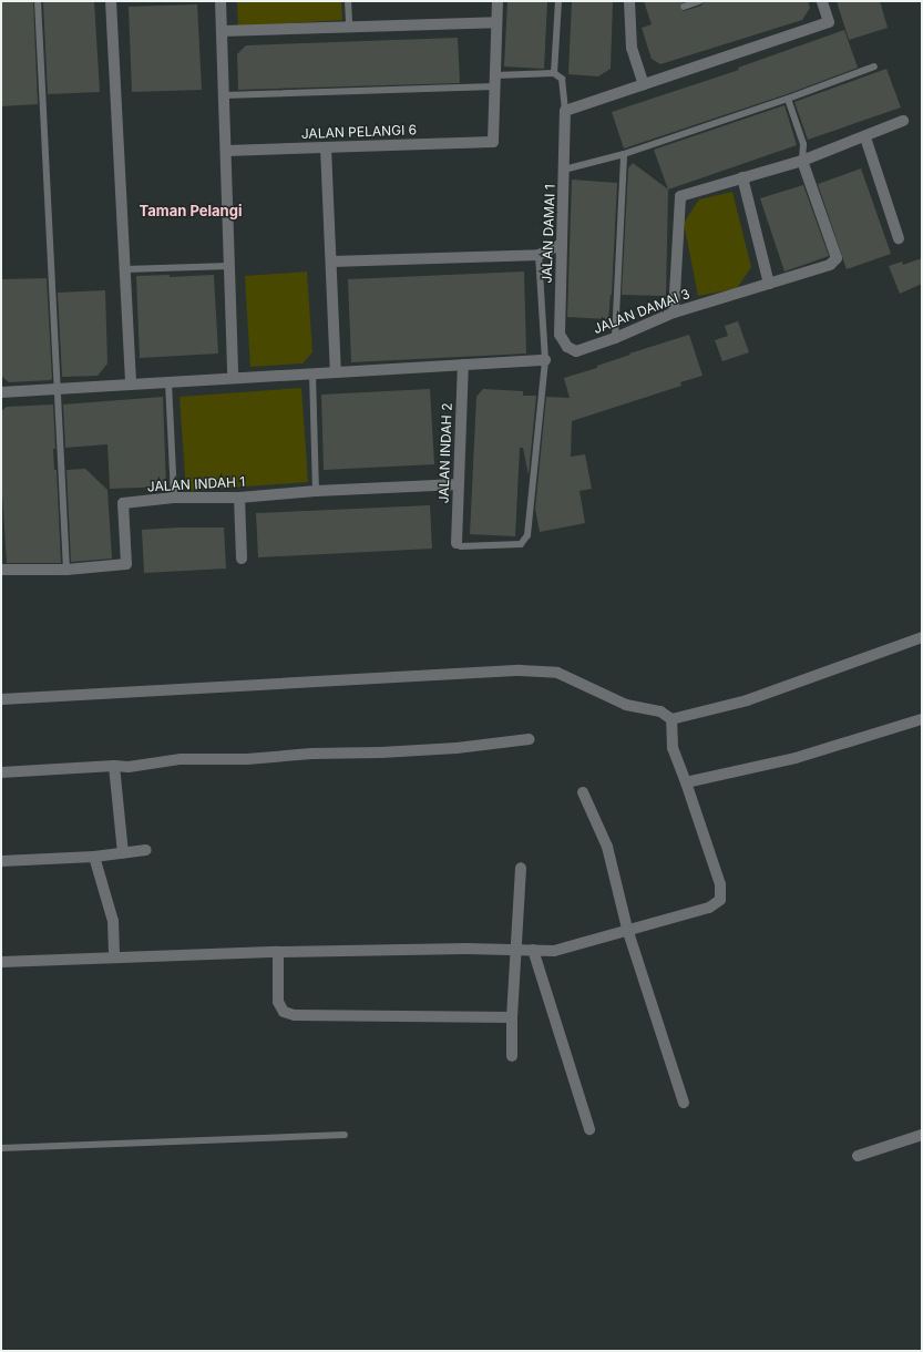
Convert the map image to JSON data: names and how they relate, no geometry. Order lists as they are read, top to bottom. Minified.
{"streets":{"street":["JALAN PELANGI 6","JALAN DAMAI 1","JALAN DAMAI 3","JALAN INDAH 2","JALAN INDAH 1"]},"crossings":[["JALAN DAMAI 1","JALAN DAMAI 3"],["JALAN INDAH 2","JALAN INDAH 1"]],"districts":["Taman Pelangi"]}
